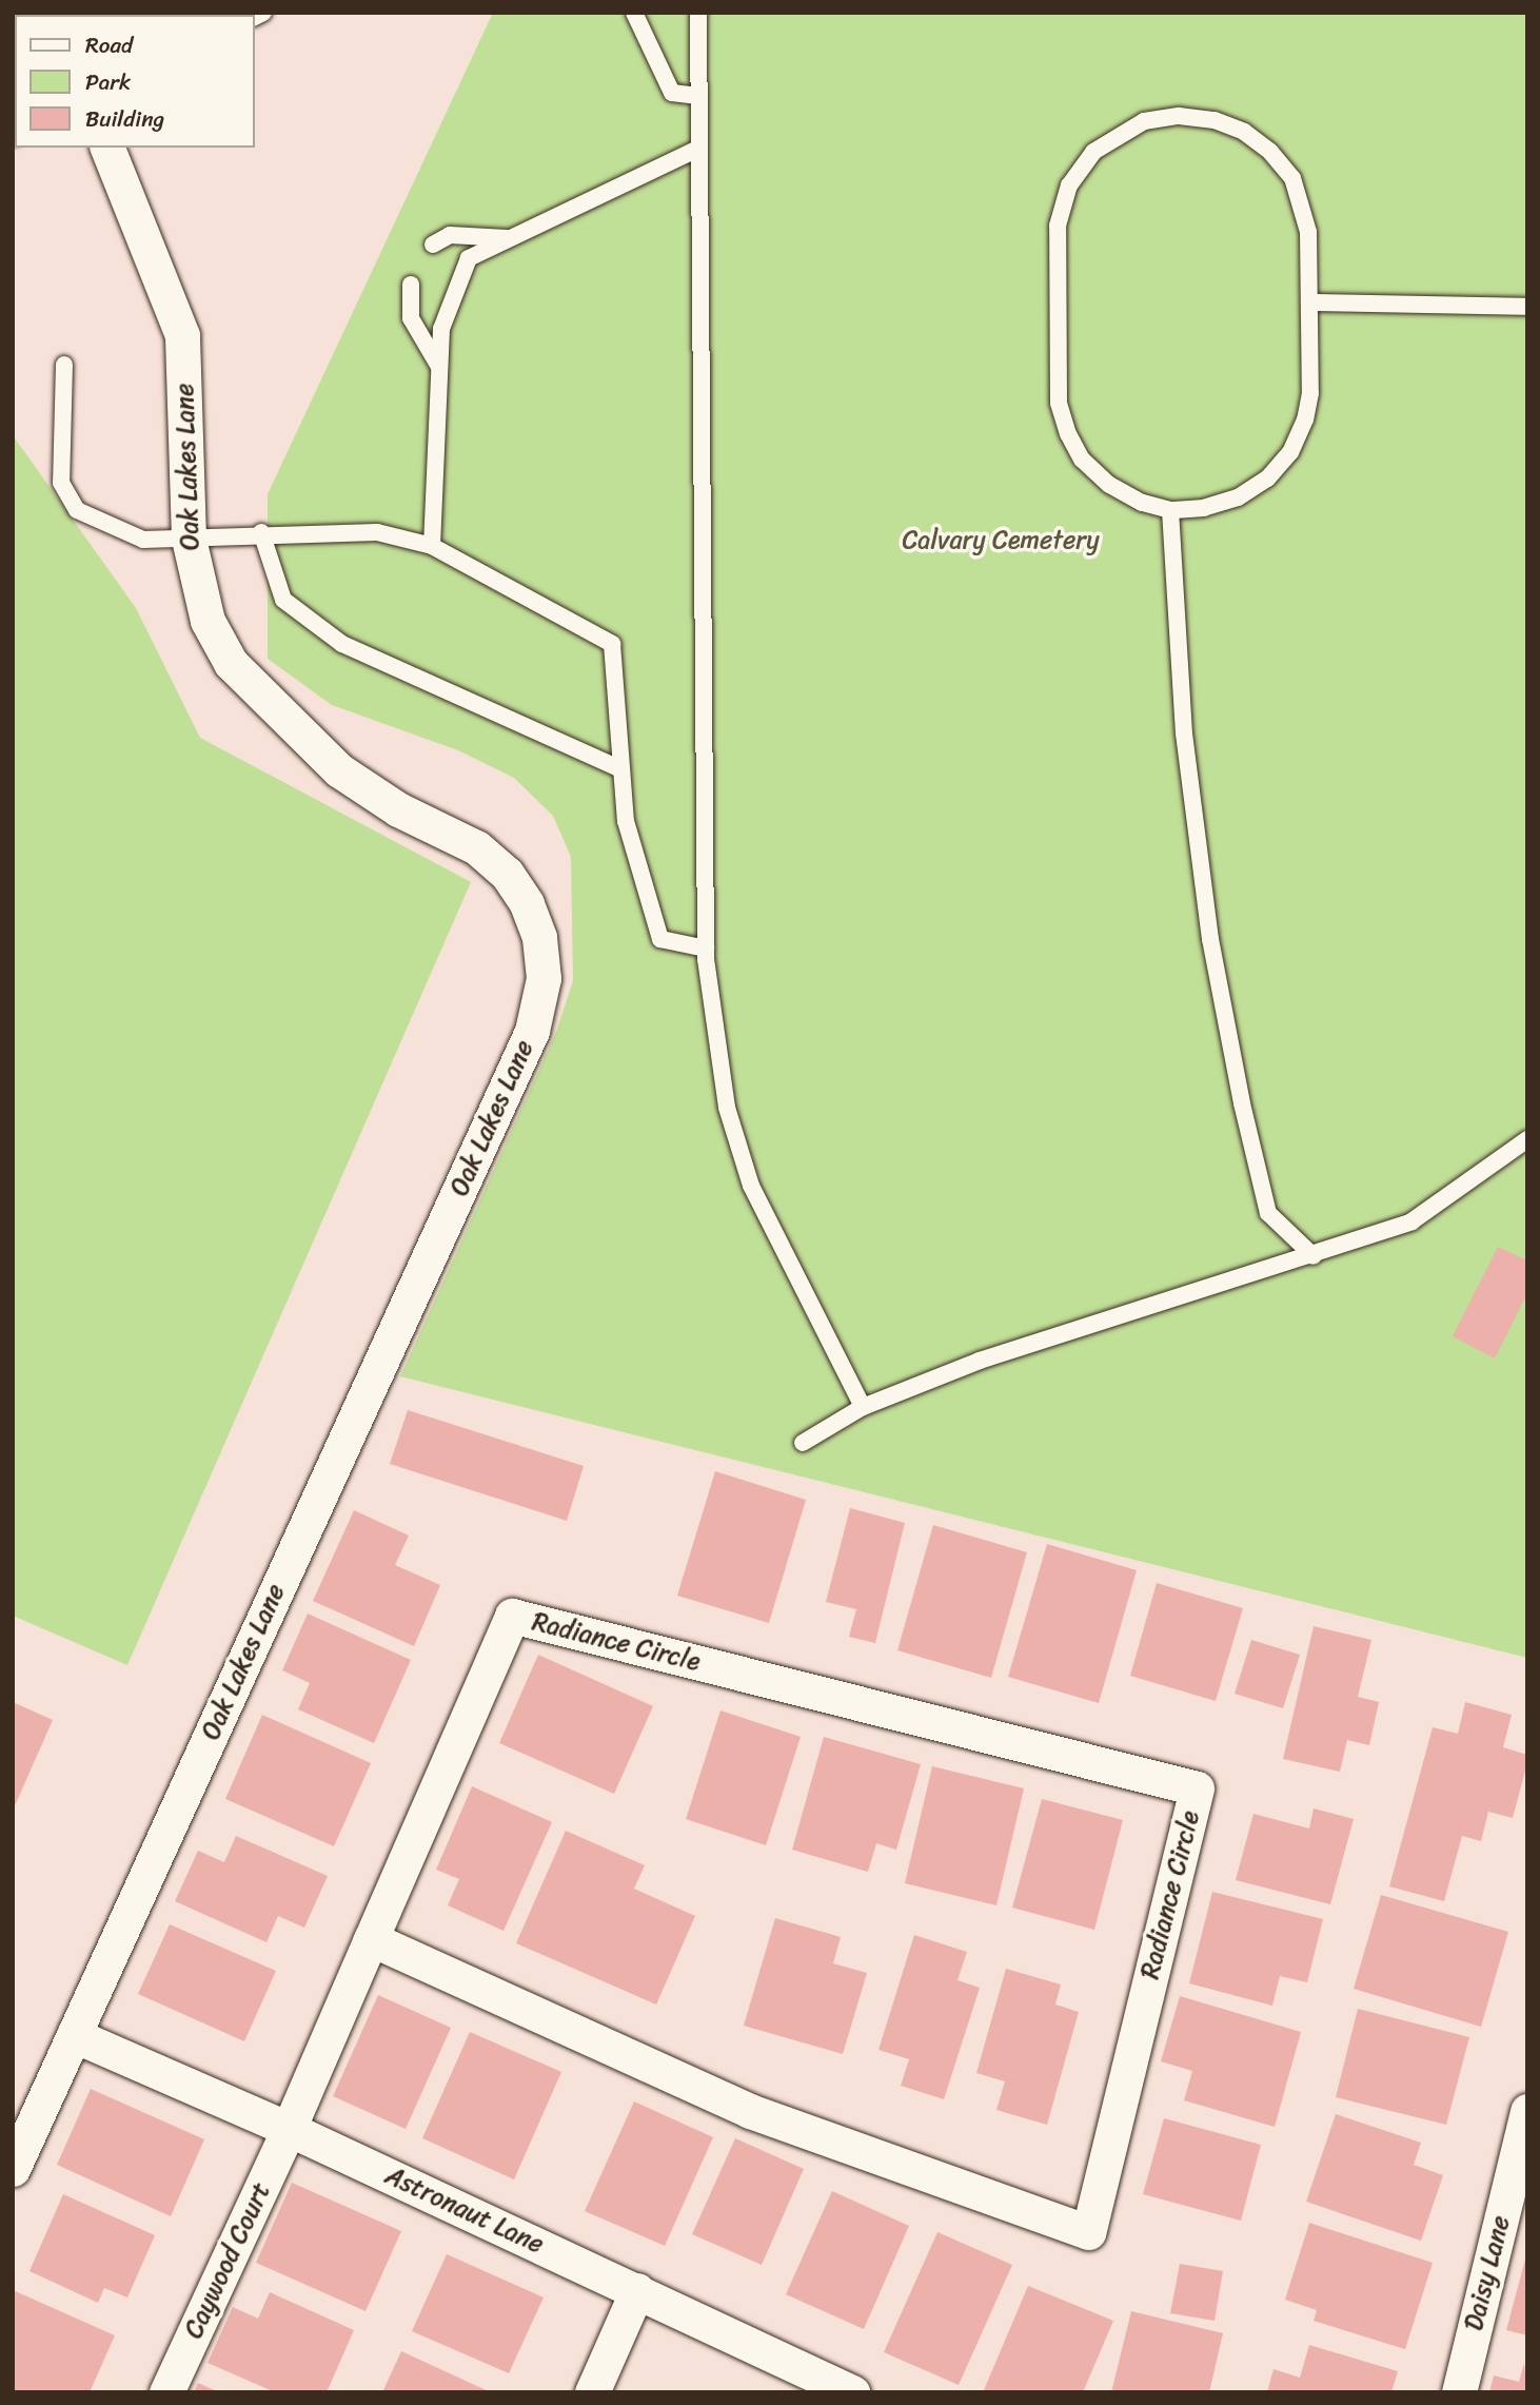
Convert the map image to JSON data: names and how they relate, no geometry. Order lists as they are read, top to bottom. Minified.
{"streets":{"street":["Oak Lakes Lane","Radiance Circle","Astronaut Lane","Caywood Court","Daisy Lane"]},"crossings":[["Oak Lakes Lane","Astronaut Lane"],["Radiance Circle","Astronaut Lane"],["Radiance Circle","Caywood Court"],["Astronaut Lane","Caywood Court"]],"parks":["Calvary Cemetery"],"legend":["Road","Park","Building"]}
